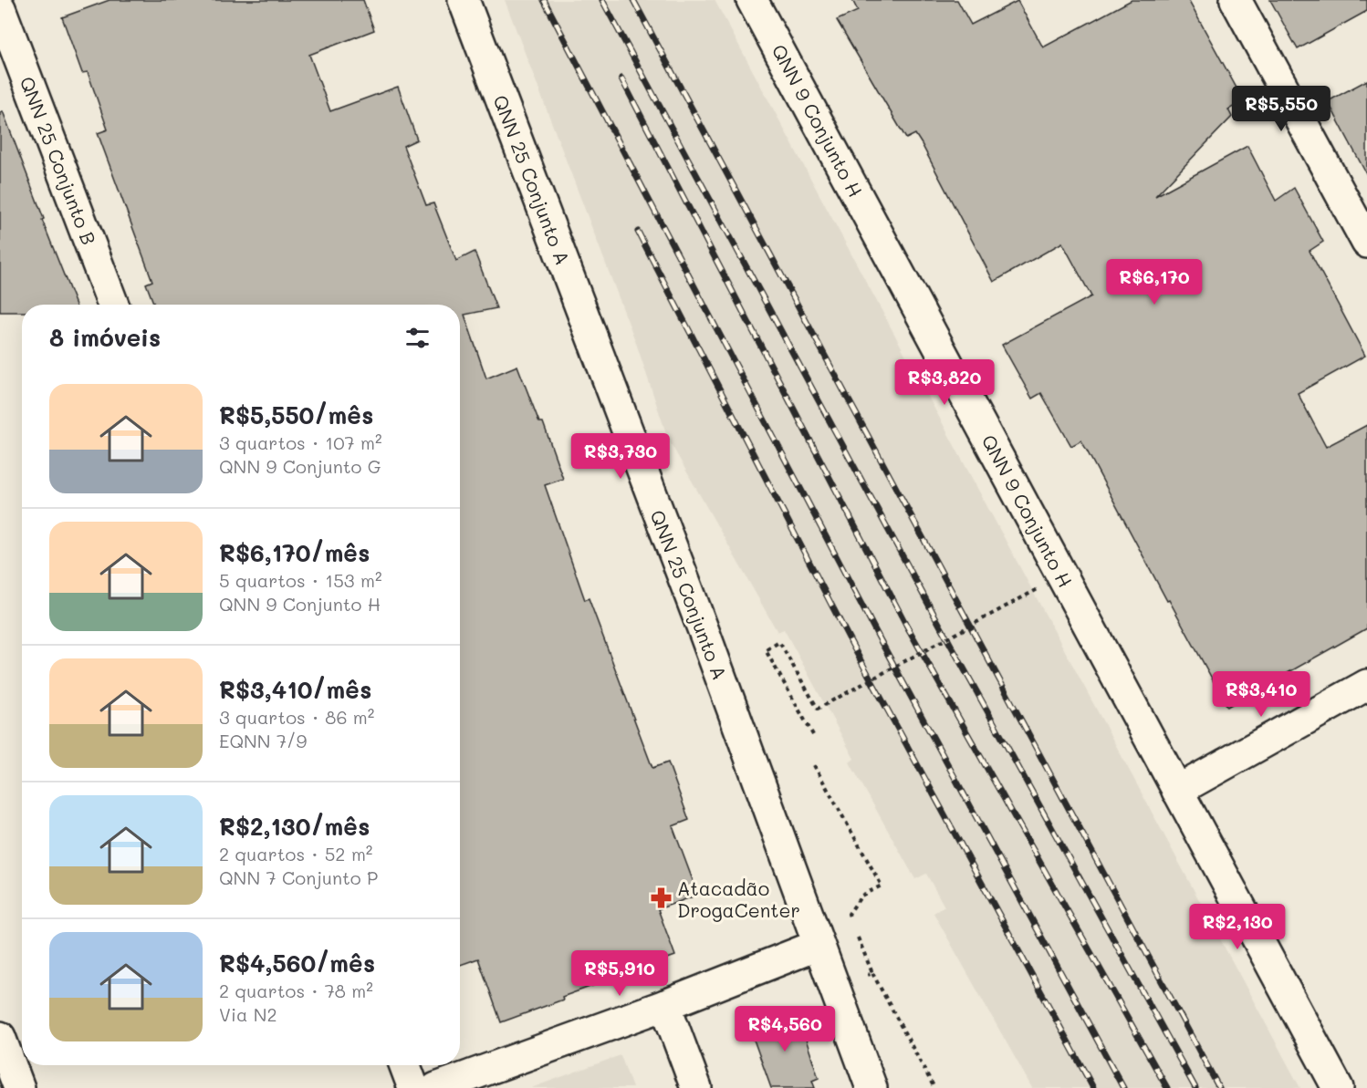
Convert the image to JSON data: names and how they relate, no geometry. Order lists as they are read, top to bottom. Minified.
{"streets":{"street":["QNN 9 Conjunto H","QNN 25 Conjunto B","QNN 25 Conjunto A"]},"places":{"pharmacy":["Atacadão DrogaCenter"]},"page":{"price":["R$5,550","R$6,170","R$3,820","R$3,730","R$3,410","R$2,130","R$5,910","R$4,560"],"heading":"8 imóveis","list":[{"name":"R$5,550/mês","note":"3 quartos · 107 m² · QNN 9 Conjunto G"},{"name":"R$6,170/mês","note":"5 quartos · 153 m² · QNN 9 Conjunto H"},{"name":"R$3,410/mês","note":"3 quartos · 86 m² · EQNN 7/9"},{"name":"R$2,130/mês","note":"2 quartos · 52 m² · QNN 7 Conjunto P"},{"name":"R$4,560/mês","note":"2 quartos · 78 m² · Via N2"}]}}
